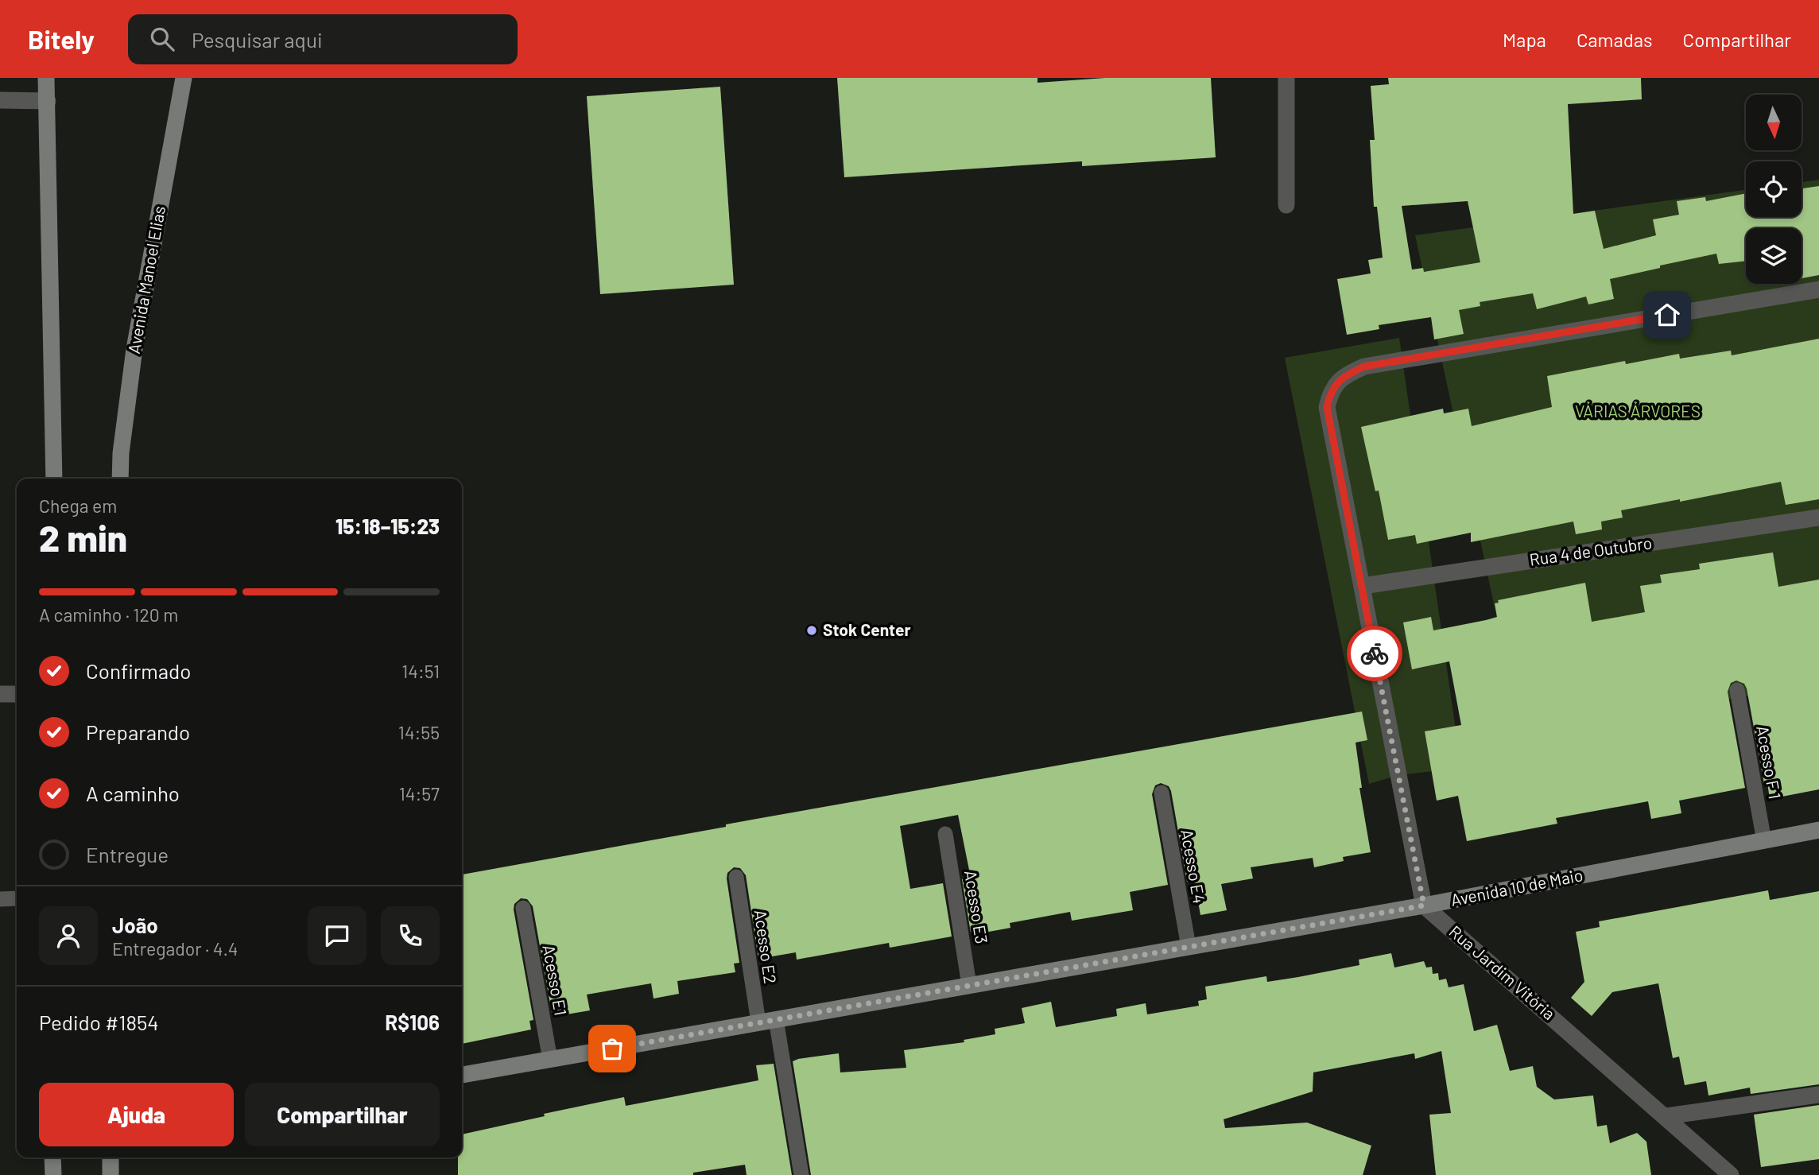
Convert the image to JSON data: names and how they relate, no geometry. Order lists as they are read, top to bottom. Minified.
{"streets":{"street":["Avenida Manoel Elias","Rua 4 de Outubro","Avenida 10 de Maio","Rua Jardim Vitória"],"lane":["Acesso F 1","Acesso E4","Acesso E3","Acesso E2","Acesso E1"]},"crossings":[["Acesso F 1","Avenida 10 de Maio"],["Acesso E4","Avenida 10 de Maio"],["Avenida 10 de Maio","Acesso E3"],["Avenida 10 de Maio","Acesso E2"],["Avenida 10 de Maio","Rua Jardim Vitória"],["Avenida 10 de Maio","Acesso E1"]],"parks":["VÁRIAS ÁRVORES"],"places":["Stok Center"],"north":"bottom","page":{"header":"Bitely","search":"Pesquisar aqui","nav":["Mapa","Camadas","Compartilhar"],"heading":["2 min","Chega em","15:18–15:23"],"panel":["João","Entregador · 4.4","Pedido #1854","R$106"],"bar":"A caminho · 120 m","list":[["Confirmado","14:51"],["Preparando","14:55"],["A caminho","14:57"],"Entregue"],"buttons":["Ajuda","Compartilhar"]}}
